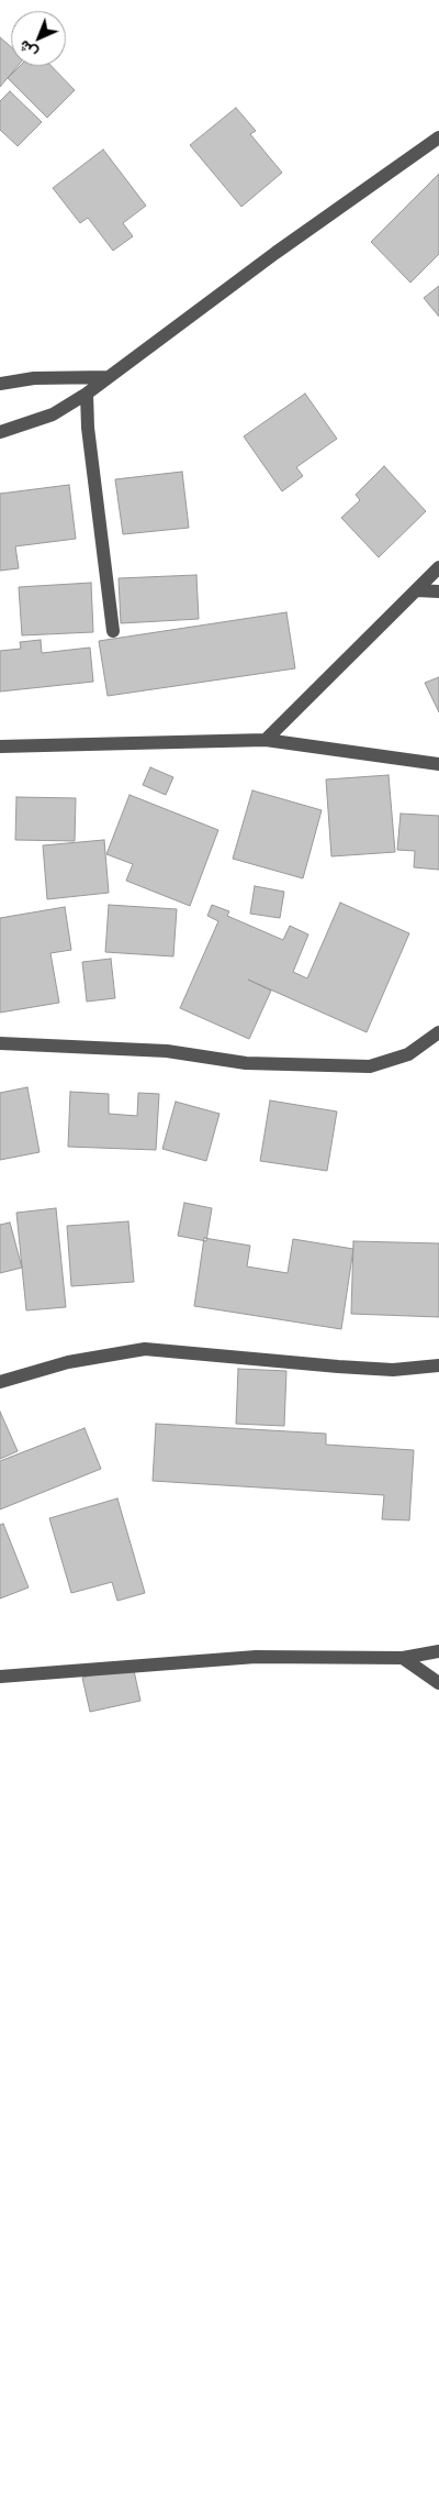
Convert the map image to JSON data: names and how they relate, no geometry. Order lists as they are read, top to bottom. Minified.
{"north":"bottom left"}
